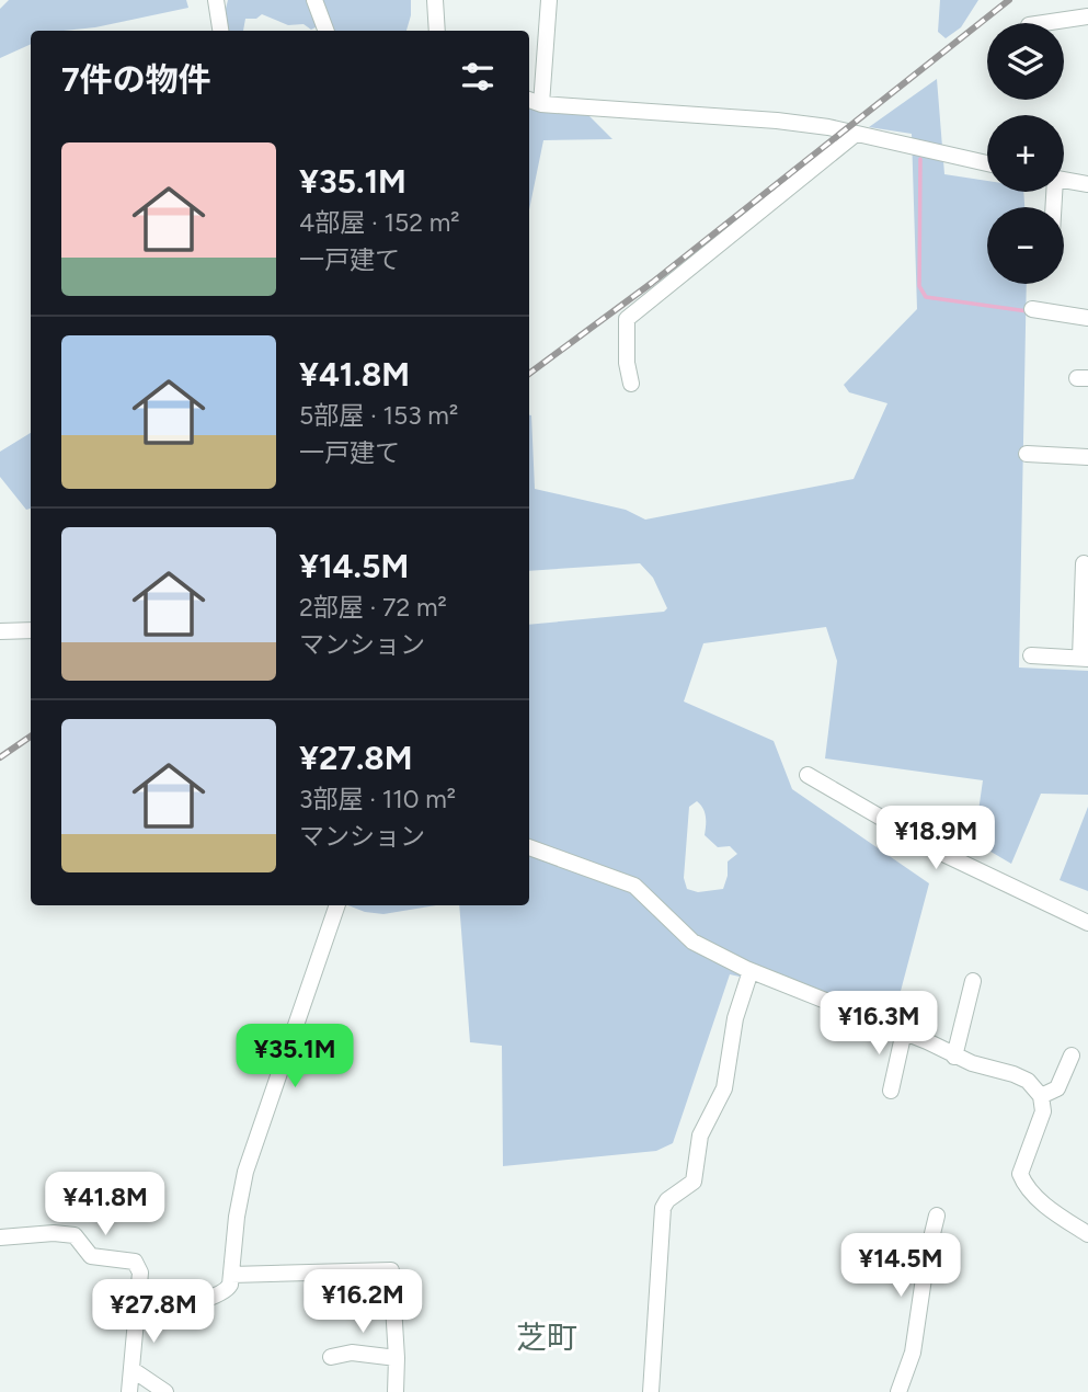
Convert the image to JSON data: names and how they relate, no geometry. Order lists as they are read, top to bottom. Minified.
{"districts":["芝町"],"page":{"map_buttons":["+","−"],"heading":"7件の物件","list":[{"name":"¥35.1M","note":"4部屋 · 152 m² · 一戸建て"},{"name":"¥41.8M","note":"5部屋 · 153 m² · 一戸建て"},{"name":"¥14.5M","note":"2部屋 · 72 m² · マンション"},{"name":"¥27.8M","note":"3部屋 · 110 m² · マンション"}],"price":["¥18.9M","¥16.3M","¥35.1M","¥41.8M","¥14.5M","¥16.2M","¥27.8M"]}}
